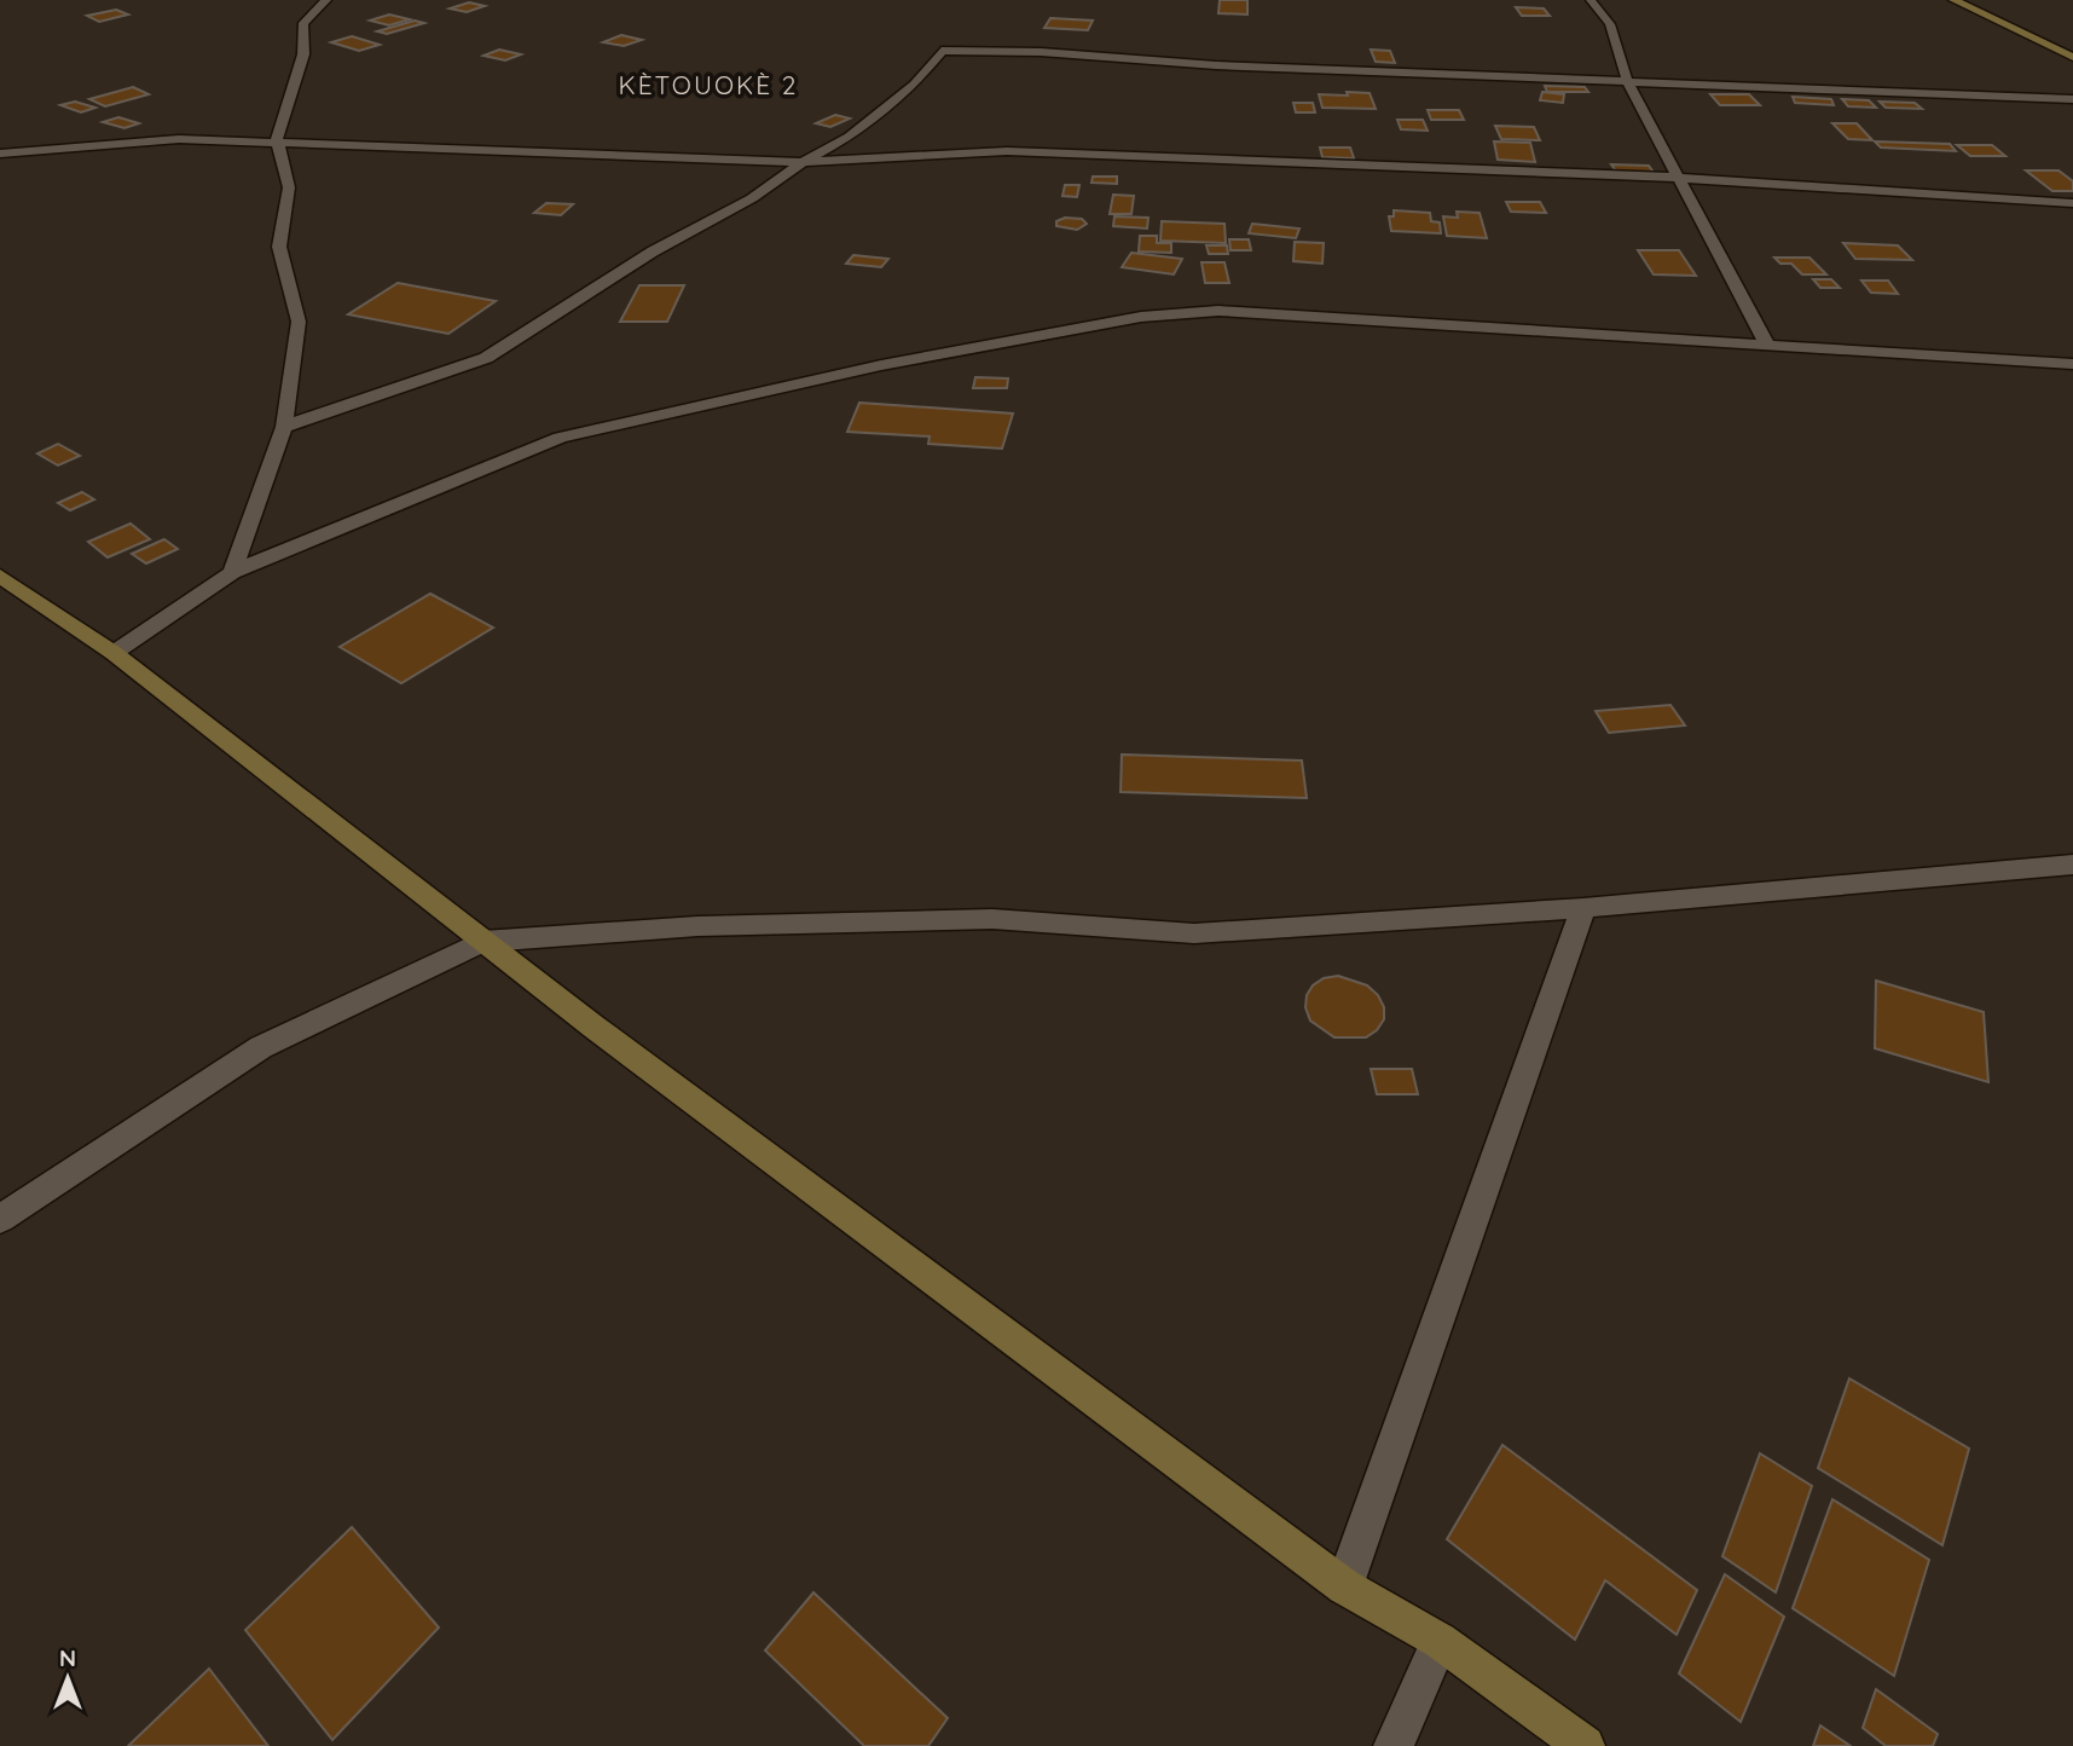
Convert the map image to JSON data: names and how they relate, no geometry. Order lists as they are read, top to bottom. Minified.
{"districts":["KÈTOUOKÈ 2"],"north":"top"}
